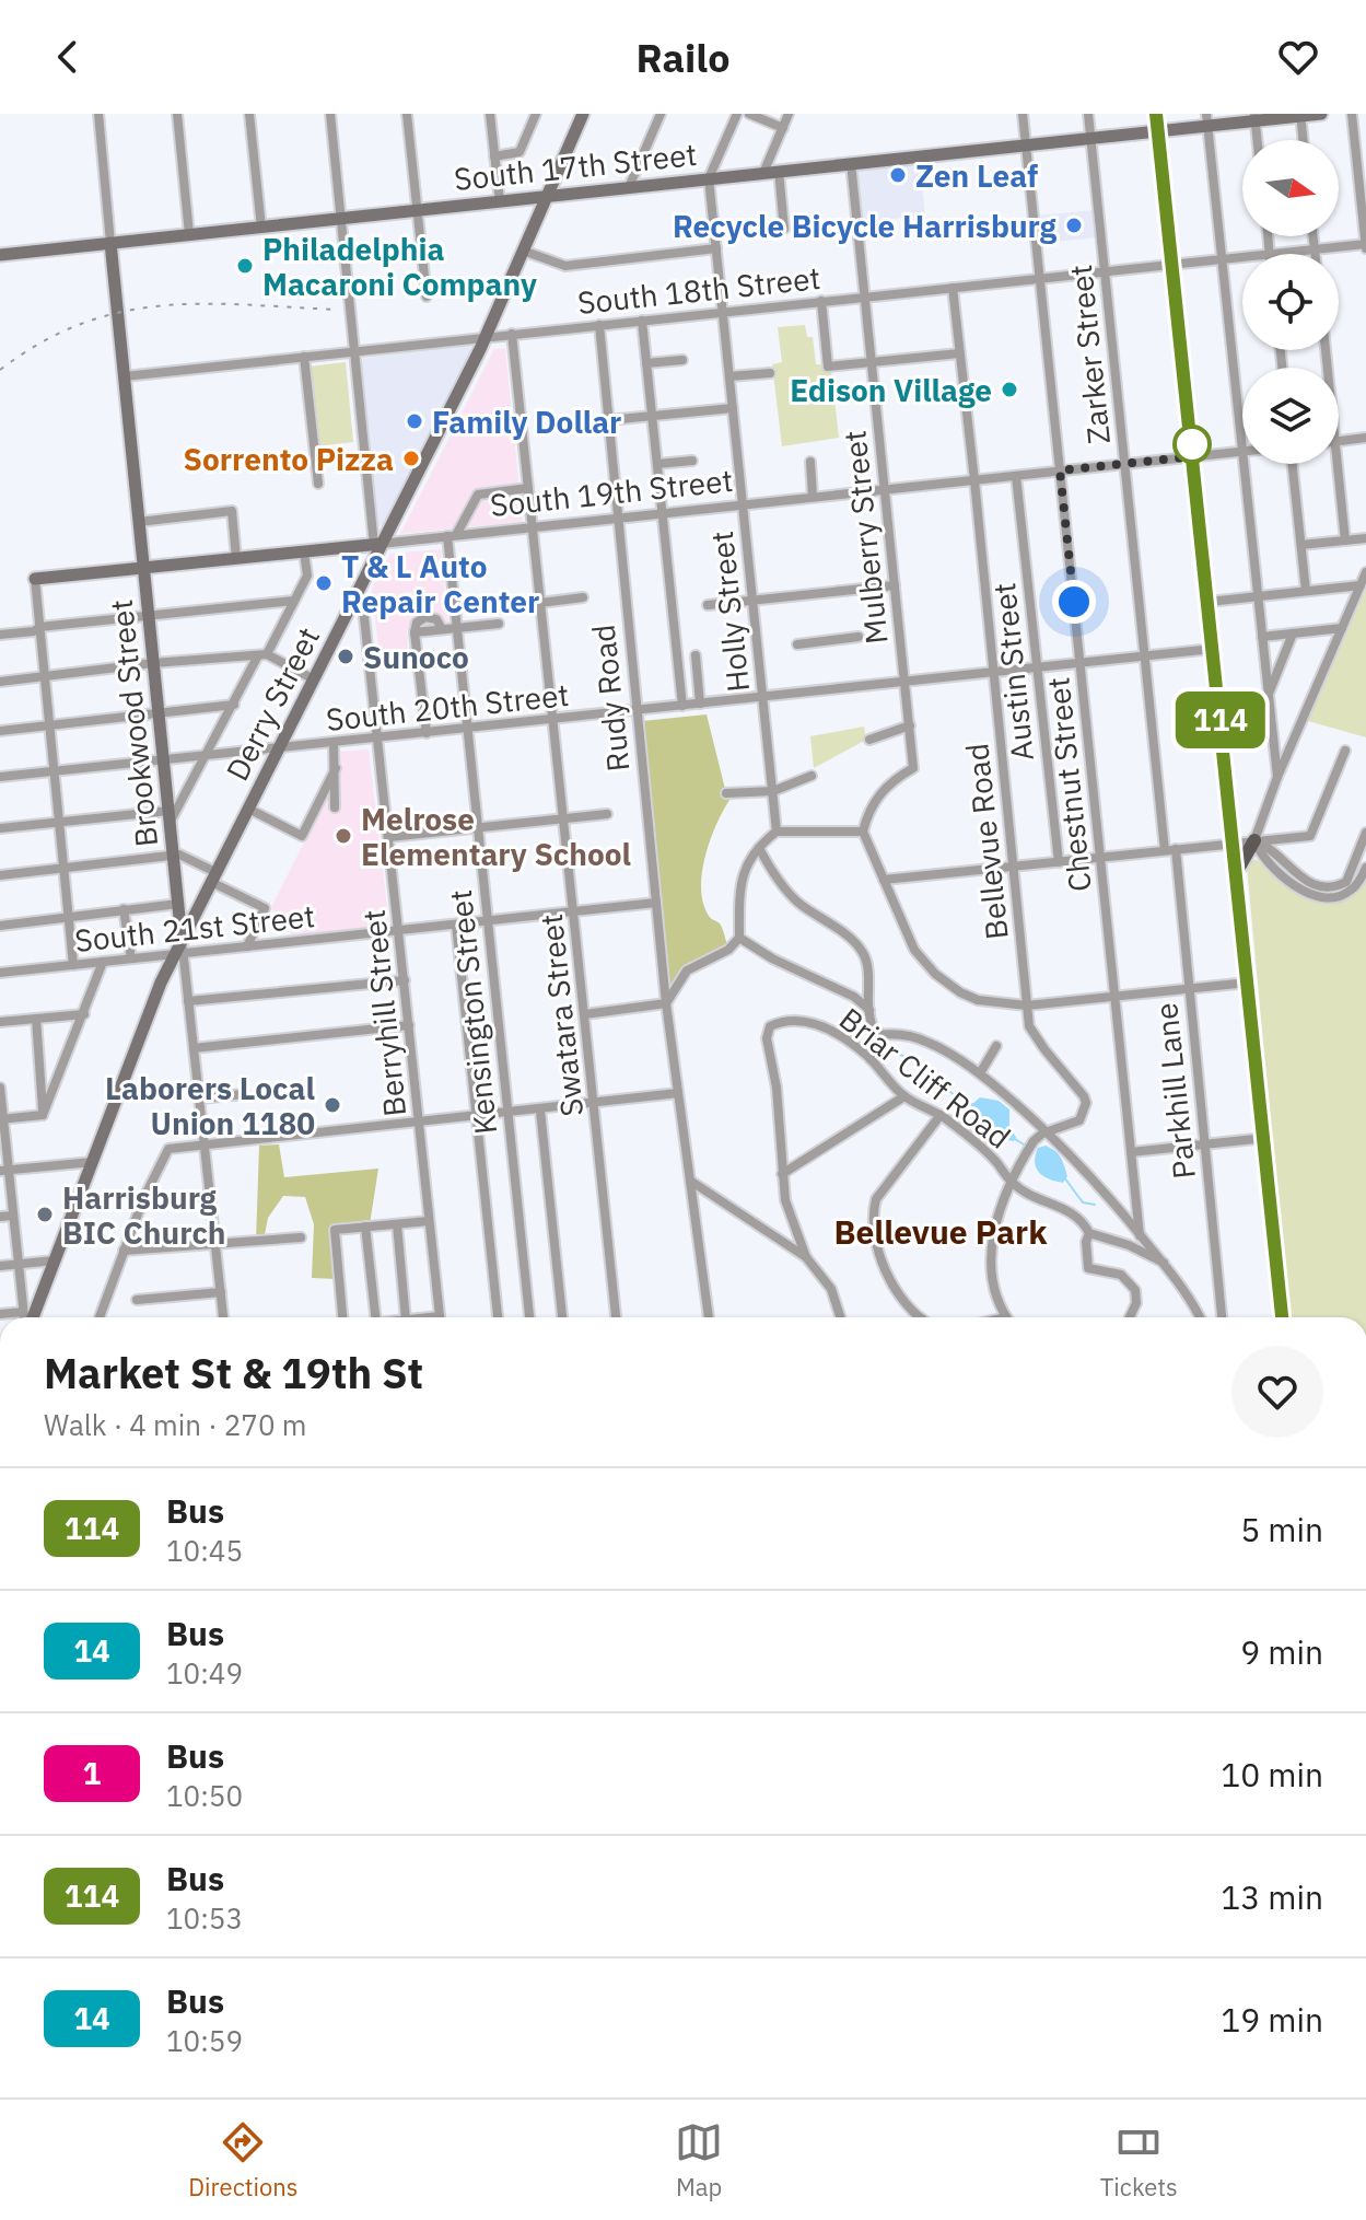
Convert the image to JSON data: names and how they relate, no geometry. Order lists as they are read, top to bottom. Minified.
{"streets":{"main road":["South 17th Street","South 19th Street","Derry Street","Brookwood Street"],"street":["South 18th Street","Zarker Street","Mulberry Street","Holly Street","Austin Street","Rudy Road","South 20th Street","Chestnut Street","Bellevue Road","South 21st Street","Kensington Street","Berryhill Street","Swatara Street","Briar Cliff Road","Parkhill Lane"]},"crossings":[["South 17th Street","Zarker Street"],["South 17th Street","Mulberry Street"],["South 17th Street","Holly Street"],["South 17th Street","Derry Street"],["South 17th Street","Brookwood Street"],["South 17th Street","Chestnut Street"],["South 18th Street","Zarker Street"],["South 18th Street","Mulberry Street"],["South 18th Street","Holly Street"],["South 18th Street","Rudy Road"],["South 18th Street","Derry Street"],["South 18th Street","Brookwood Street"],["South 18th Street","Chestnut Street"],["South 18th Street","Bellevue Road"],["South 18th Street","Swatara Street"],["Zarker Street","South 19th Street"],["Zarker Street","South 20th Street"],["Zarker Street","Parkhill Lane"],["South 19th Street","Mulberry Street"],["South 19th Street","Holly Street"],["South 19th Street","Austin Street"],["South 19th Street","Rudy Road"],["South 19th Street","Derry Street"],["South 19th Street","Brookwood Street"],["South 19th Street","Chestnut Street"],["South 19th Street","Bellevue Road"],["South 19th Street","Kensington Street"],["South 19th Street","Swatara Street"],["Mulberry Street","South 20th Street"],["Holly Street","South 20th Street"],["Austin Street","South 20th Street"],["Rudy Road","South 20th Street"],["Rudy Road","South 21st Street"],["Derry Street","South 20th Street"],["Derry Street","Brookwood Street"],["Derry Street","South 21st Street"],["Derry Street","Berryhill Street"],["South 20th Street","Brookwood Street"],["South 20th Street","Chestnut Street"],["South 20th Street","Bellevue Road"],["South 20th Street","Kensington Street"],["South 20th Street","Berryhill Street"],["South 20th Street","Swatara Street"],["Brookwood Street","South 21st Street"],["Bellevue Road","Briar Cliff Road"],["South 21st Street","Kensington Street"],["South 21st Street","Berryhill Street"],["South 21st Street","Swatara Street"]],"districts":["Bellevue Park"],"places":["Zen Leaf","Recycle Bicycle Harrisburg","Philadelphia Macaroni Company","Edison Village","Family Dollar","Sorrento Pizza","T & L Auto Repair Center","Sunoco","Melrose Elementary School","Laborers Local Union 1180","Harrisburg BIC Church"],"lines":["bus line 114"],"north":"right","page":{"header":"Railo","on_map":"114","heading":["Market St & 19th St","Walk · 4 min · 270 m"],"list":[{"mark":"114","name":"Bus","note":"10:45","value":"5 min"},{"mark":"14","name":"Bus","note":"10:49","value":"9 min"},{"mark":"1","name":"Bus","note":"10:50","value":"10 min"},{"mark":"114","name":"Bus","note":"10:53","value":"13 min"},{"mark":"14","name":"Bus","note":"10:59","value":"19 min"}],"tabs":["Directions","Map","Tickets"]}}
